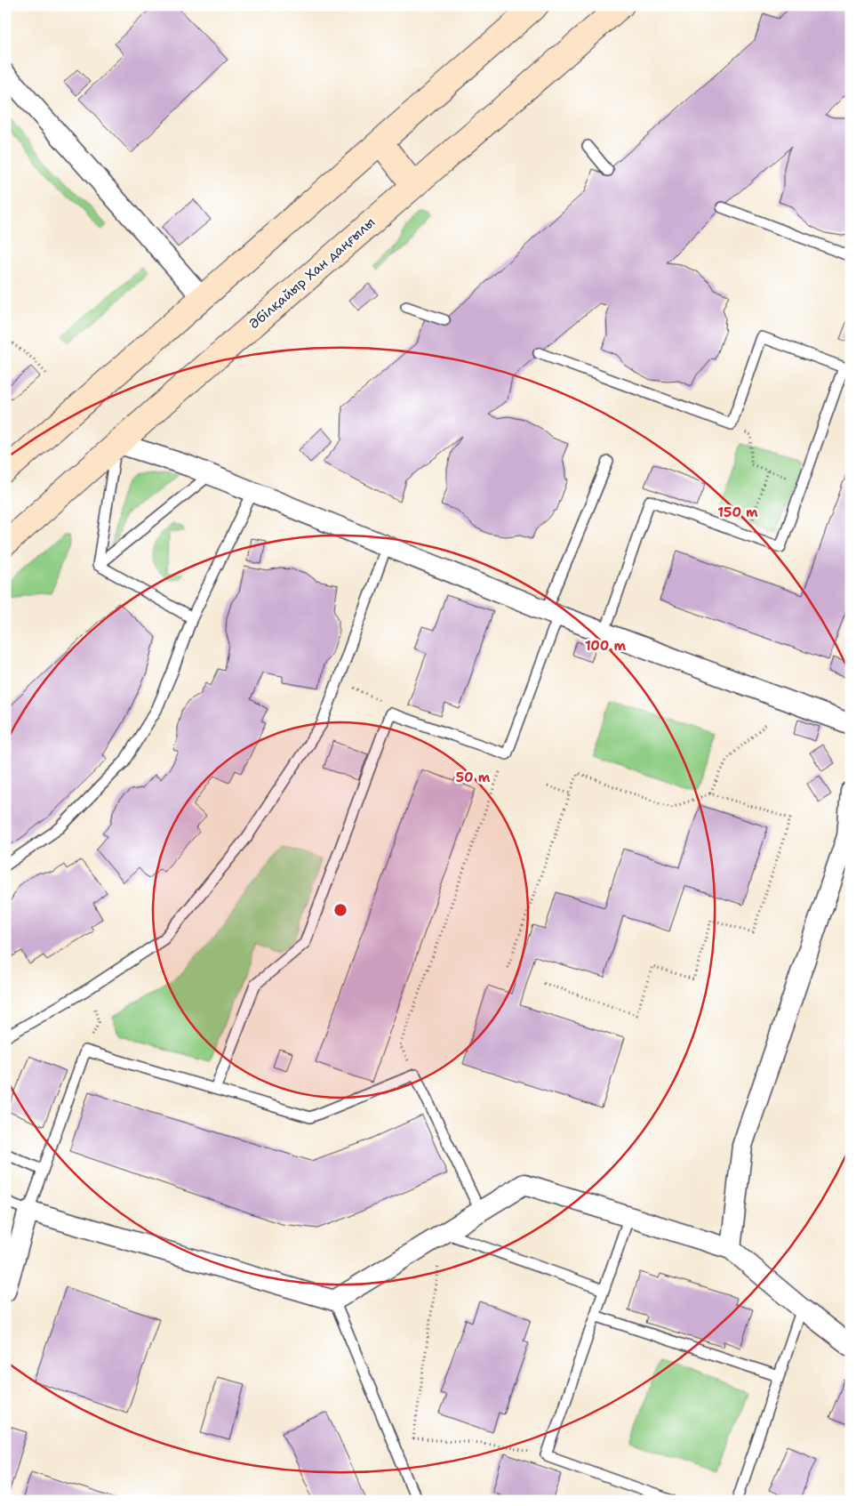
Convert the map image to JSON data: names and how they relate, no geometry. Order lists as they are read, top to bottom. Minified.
{"streets":{"main road":["Әбілқайыр Хан даңғылы"]},"rings":["150 m","100 m","50 m"]}
